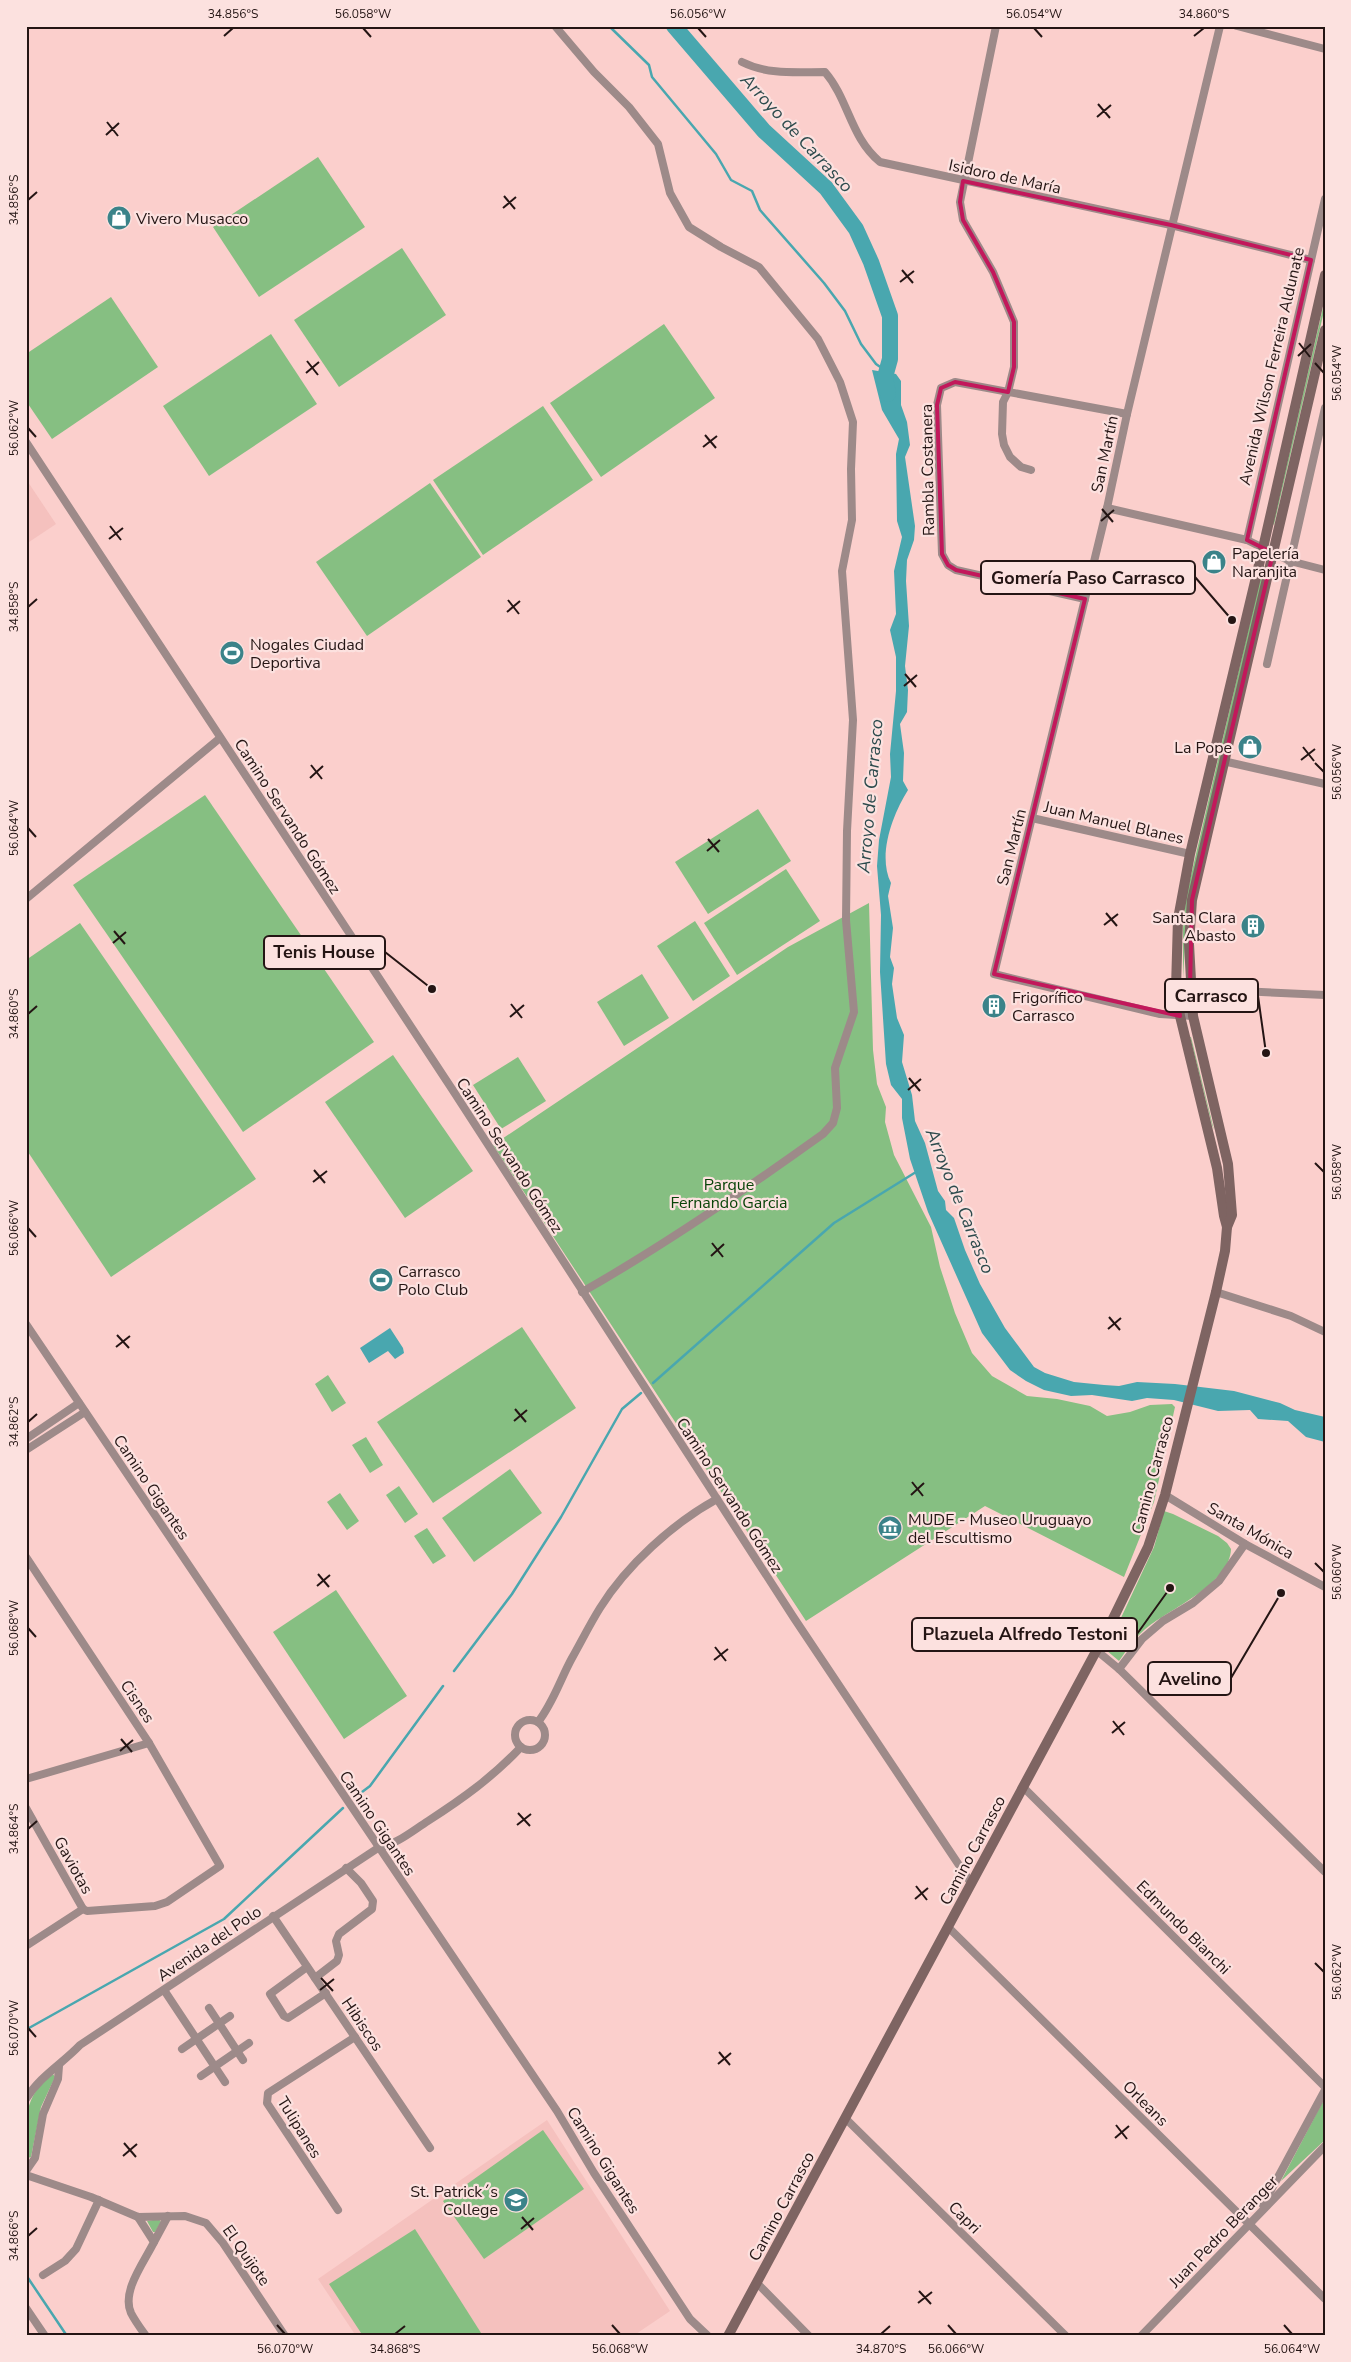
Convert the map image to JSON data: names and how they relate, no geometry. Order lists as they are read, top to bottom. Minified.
{"streets":{"main road":["Avenida Wilson Ferreira Aldunate","Camino Carrasco"],"street":["Isidoro de María","San Martín","Rambla Costanera","Camino Servando Gómez","Juan Manuel Blanes","Camino Gigantes","Santa Mónica","Cisnes","Gaviotas","Edmundo Bianchi","Avenida del Polo","Hibiscos","Orleans","Tulipanes","Capri","Juan Pedro Beranger","El Quijote"]},"crossings":[["Isidoro de María","Avenida Wilson Ferreira Aldunate"],["Isidoro de María","San Martín"],["Avenida Wilson Ferreira Aldunate","San Martín"],["Avenida Wilson Ferreira Aldunate","Juan Manuel Blanes"],["Avenida Wilson Ferreira Aldunate","Camino Carrasco"],["San Martín","Rambla Costanera"],["San Martín","Juan Manuel Blanes"],["Camino Servando Gómez","Camino Carrasco"],["Camino Carrasco","Santa Mónica"],["Camino Carrasco","Edmundo Bianchi"],["Camino Carrasco","Orleans"],["Camino Carrasco","Capri"],["Camino Gigantes","Avenida del Polo"],["Cisnes","Gaviotas"],["Avenida del Polo","Hibiscos"],["Hibiscos","Tulipanes"],["Orleans","Juan Pedro Beranger"]],"water":["Arroyo de Carrasco"],"parks":["Parque Fernando Garcia"],"places":{"shop":["Vivero Musacco","Papelería Naranjita","La Pope"],"other":["Gomería Paso Carrasco","Tenis House","Carrasco","Plazuela Alfredo Testoni","Avelino"],"sports":["Nogales Ciudad Deportiva","Carrasco Polo Club"],"building":["Santa Clara Abasto","Frigorífico Carrasco"],"museum":["MUDE - Museo Uruguayo del Escultismo"],"school or university":["St. Patrick´s College"]},"coordinates":["34.856°S","56.058°W","56.056°W","56.054°W","34.860°S","56.062°W","34.858°S","56.064°W","56.066°W","34.862°S","56.060°W","56.068°W","34.864°S","56.070°W","34.866°S","34.868°S","34.870°S"]}
